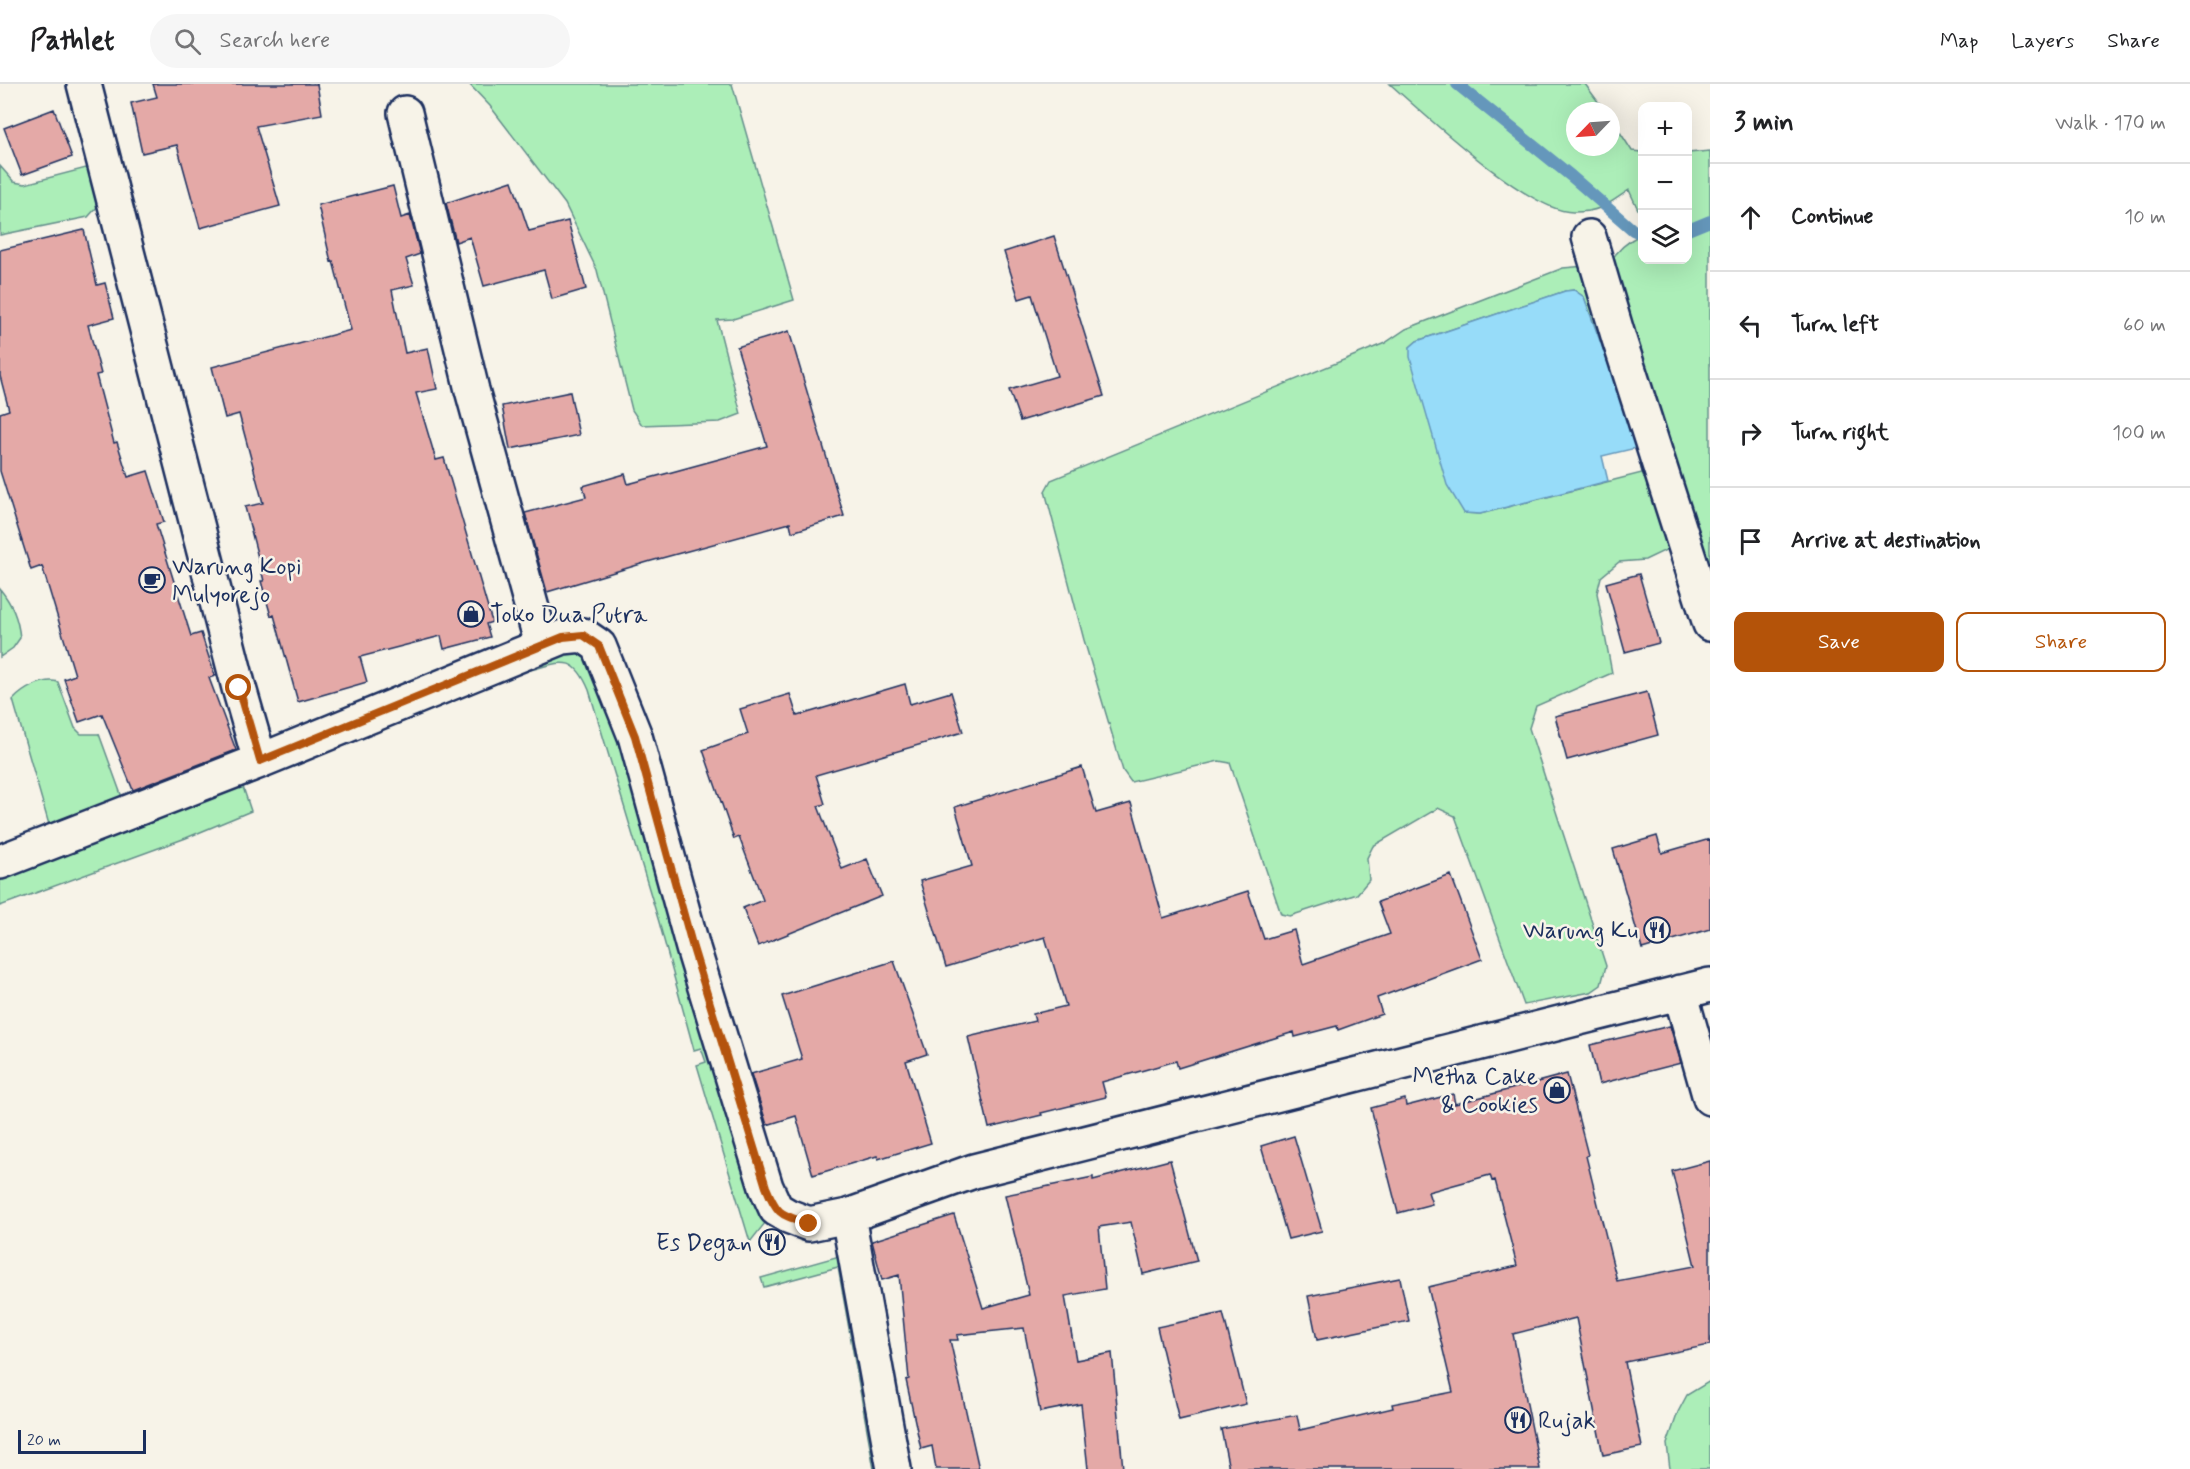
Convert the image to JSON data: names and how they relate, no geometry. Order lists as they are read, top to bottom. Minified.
{"places":{"cafe":["Warung Kopi Mulyorejo"],"shop":["Toko Dua Putra","Metha Cake & Cookies"],"restaurant":["Warung Ku","Es Degan","Rujak"]},"scale_bar":"20 m","north":"bottom left","page":{"header":"Pathlet","search":"Search here","nav":["Map","Layers","Share"],"heading":["3 min","Walk · 170 m"],"map_buttons":["+","−"],"list":[["Continue","10 m"],["Turn left","60 m"],["Turn right","100 m"],"Arrive at destination"],"buttons":["Save","Share"],"scale":"20 m"}}
